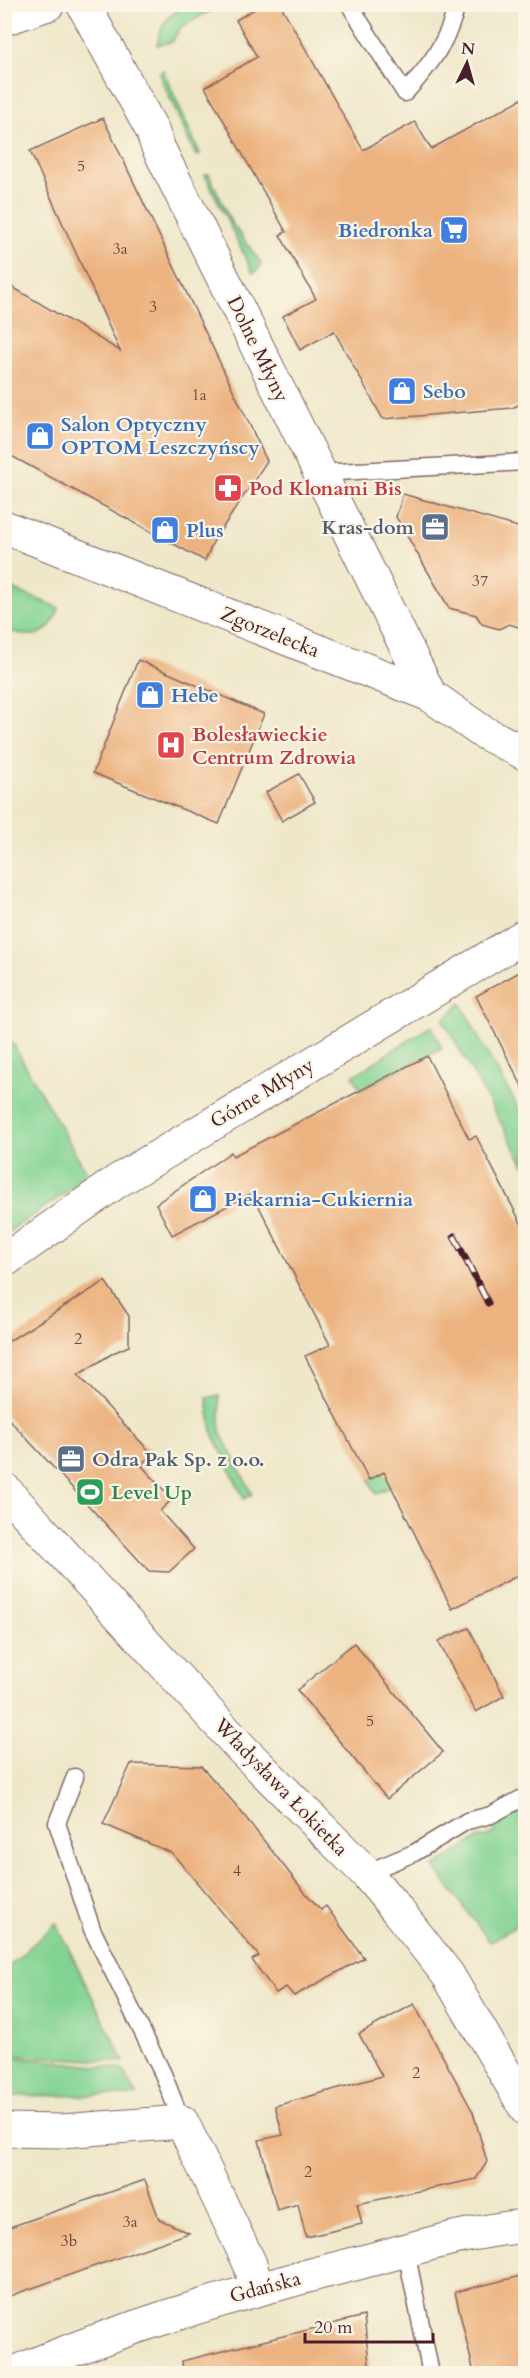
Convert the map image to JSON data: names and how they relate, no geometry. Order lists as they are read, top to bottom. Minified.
{"streets":{"street":["Dolne Młyny","Zgorzelecka","Górne Młyny","Władysława Łokietka","Gdańska"]},"crossings":[["Dolne Młyny","Zgorzelecka"]],"places":{"supermarket":["Biedronka"],"shop":["Sebo","Salon Optyczny OPTOM Leszczyńscy","Plus","Hebe","Piekarnia-Cukiernia"],"pharmacy":["Pod Klonami Bis"],"office":["Kras-dom","Odra Pak Sp. z o.o."],"hospital":["Bolesławieckie Centrum Zdrowia"],"sports":["Level Up"]},"house_numbers":["5","3a","3","1a","37","2","5","4","2","2","3a","3b"],"scale_bar":"20 m","north":"top"}
